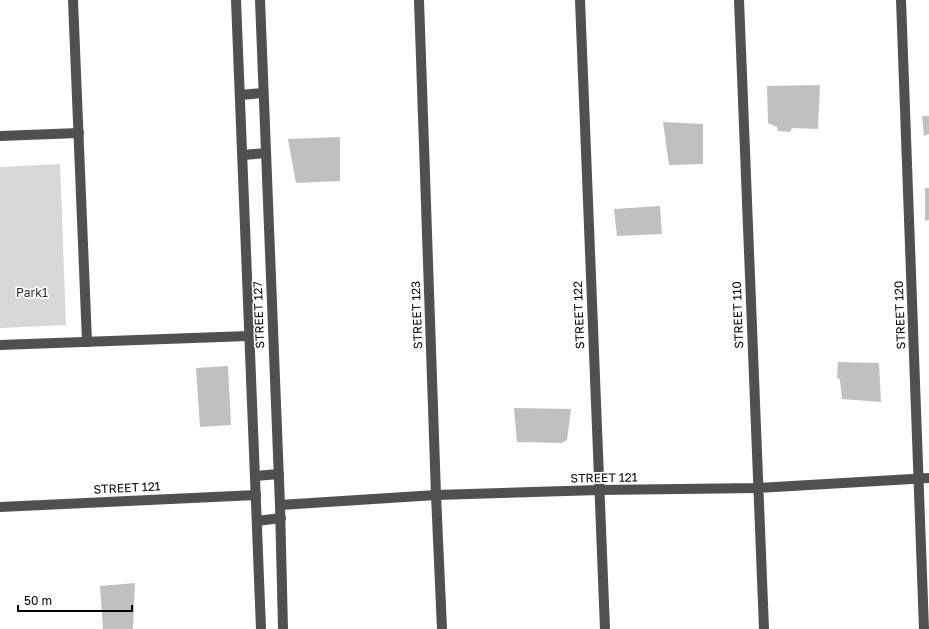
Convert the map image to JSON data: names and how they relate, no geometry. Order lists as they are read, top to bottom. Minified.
{"streets":{"street":["STREET 127","STREET 123","STREET 122","STREET 110","STREET 120","STREET 121"]},"crossings":[["STREET 127","STREET 121"],["STREET 123","STREET 121"],["STREET 122","STREET 121"],["STREET 110","STREET 121"],["STREET 120","STREET 121"]],"parks":["Park1"],"scale_bar":"50 m"}
